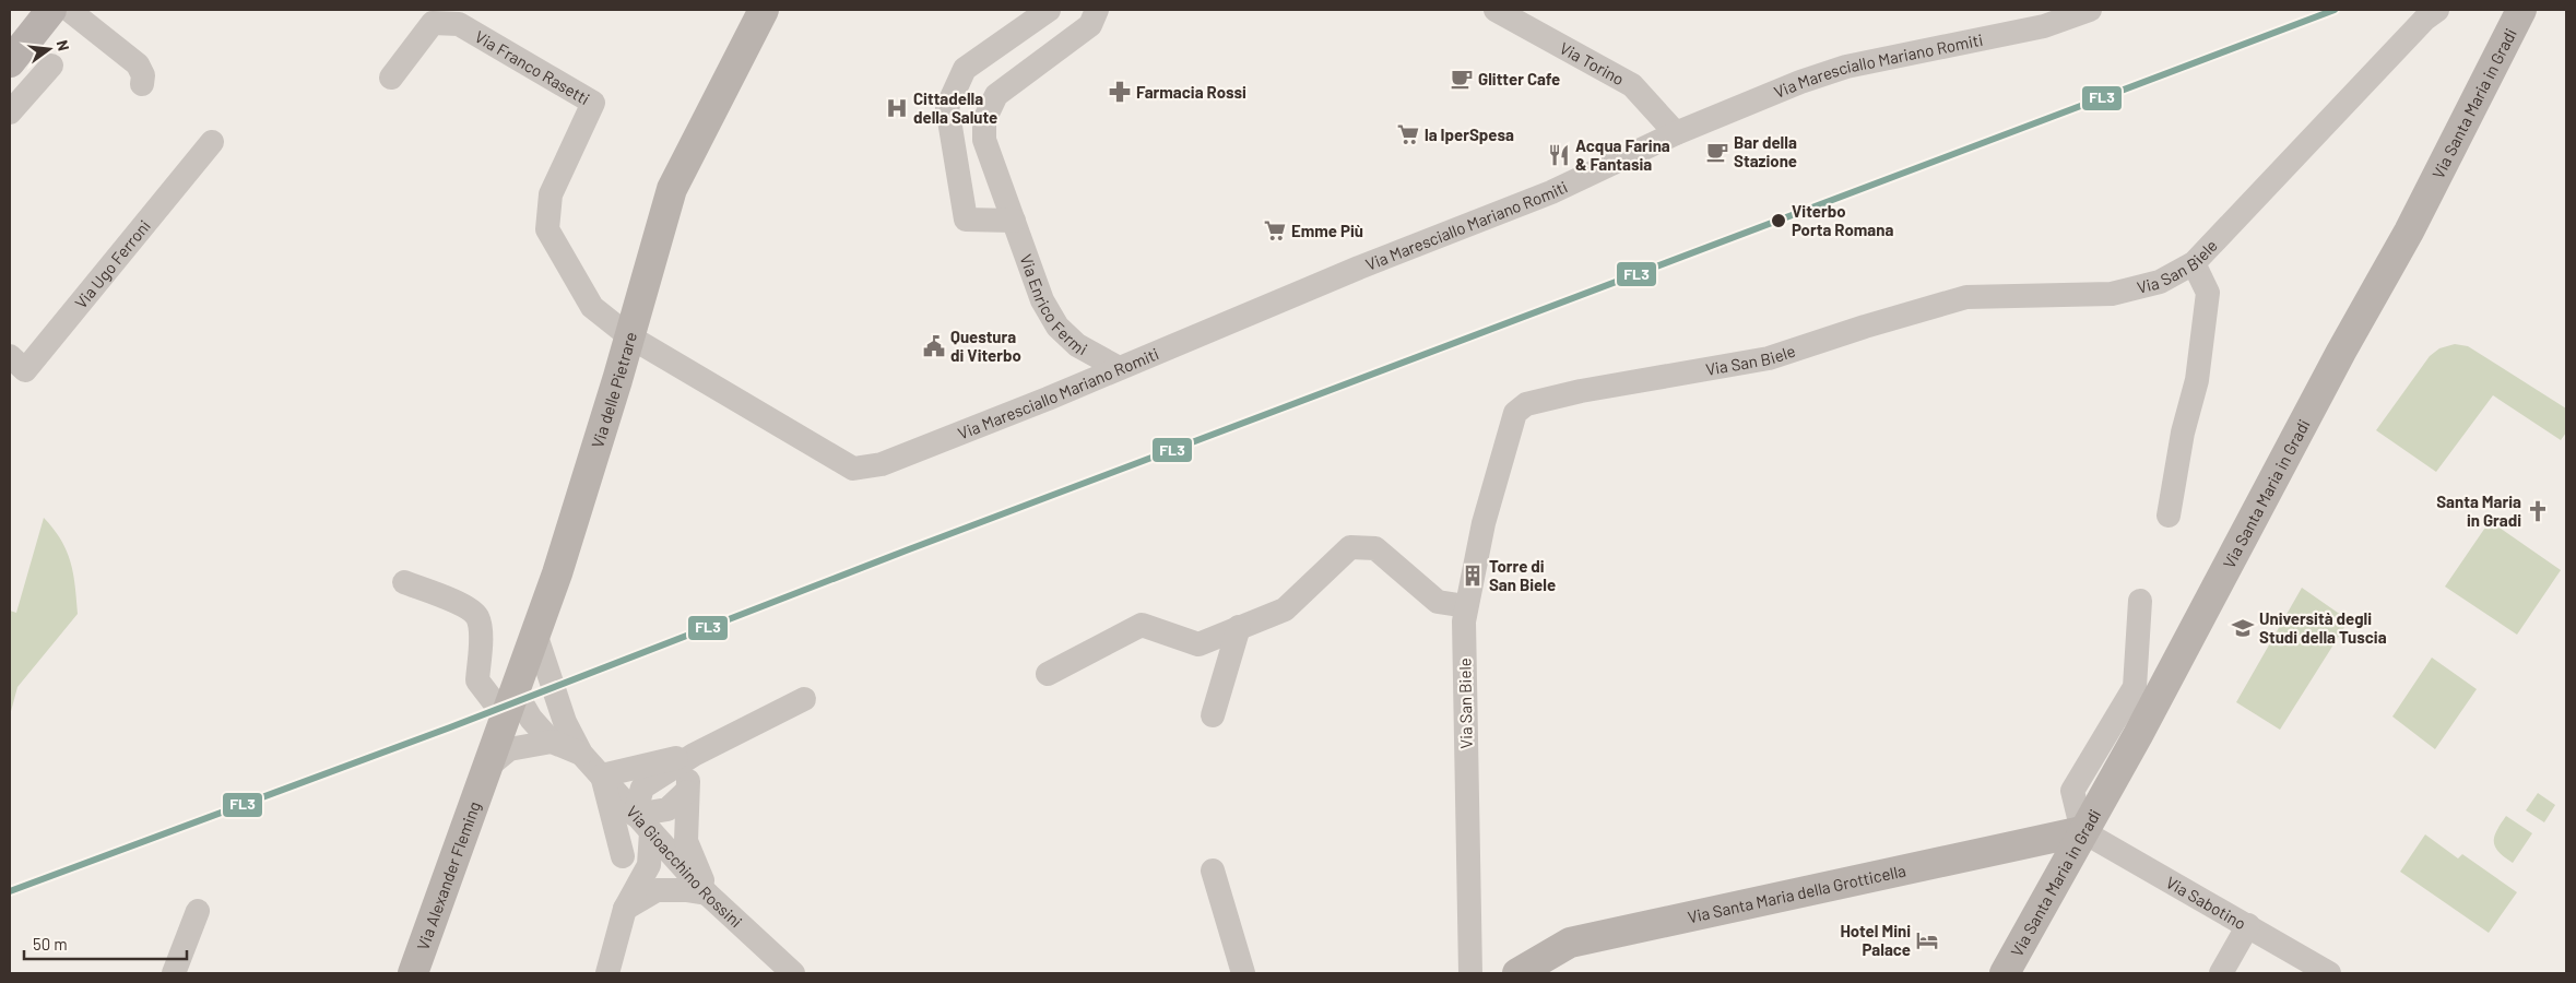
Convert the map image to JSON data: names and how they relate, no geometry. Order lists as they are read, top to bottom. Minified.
{"streets":{"main road":["Via Santa Maria in Gradi","Via delle Pietrare","Via Alexander Fleming","Via Santa Maria della Grotticella"],"street":["Via Torino","Via Maresciallo Mariano Romiti","Via Franco Rasetti","Via San Biele","Via Ugo Ferroni","Via Enrico Fermi","Via Gioacchino Rossini","Via Sabotino"]},"crossings":[["Via Torino","Via Maresciallo Mariano Romiti"],["Via Maresciallo Mariano Romiti","Via Franco Rasetti"],["Via Maresciallo Mariano Romiti","Via Enrico Fermi"],["Via Maresciallo Mariano Romiti","Via delle Pietrare"],["Via Franco Rasetti","Via delle Pietrare"],["Via Santa Maria in Gradi","Via Santa Maria della Grotticella"],["Via Santa Maria in Gradi","Via Sabotino"],["Via delle Pietrare","Via Alexander Fleming"],["Via Santa Maria della Grotticella","Via Sabotino"]],"places":{"cafe":["Glitter Cafe","Bar della Stazione"],"pharmacy":["Farmacia Rossi"],"hospital":["Cittadella della Salute"],"supermarket":["la IperSpesa","Emme Più"],"restaurant":["Acqua Farina & Fantasia"],"other":["Viterbo Porta Romana"],"public building":["Questura di Viterbo"],"church":["Santa Maria in Gradi"],"building":["Torre di San Biele"],"school or university":["Università degli Studi della Tuscia"],"hotel":["Hotel Mini Palace"]},"lines":["transit line FL3"],"scale_bar":"50 m","north":"right"}
